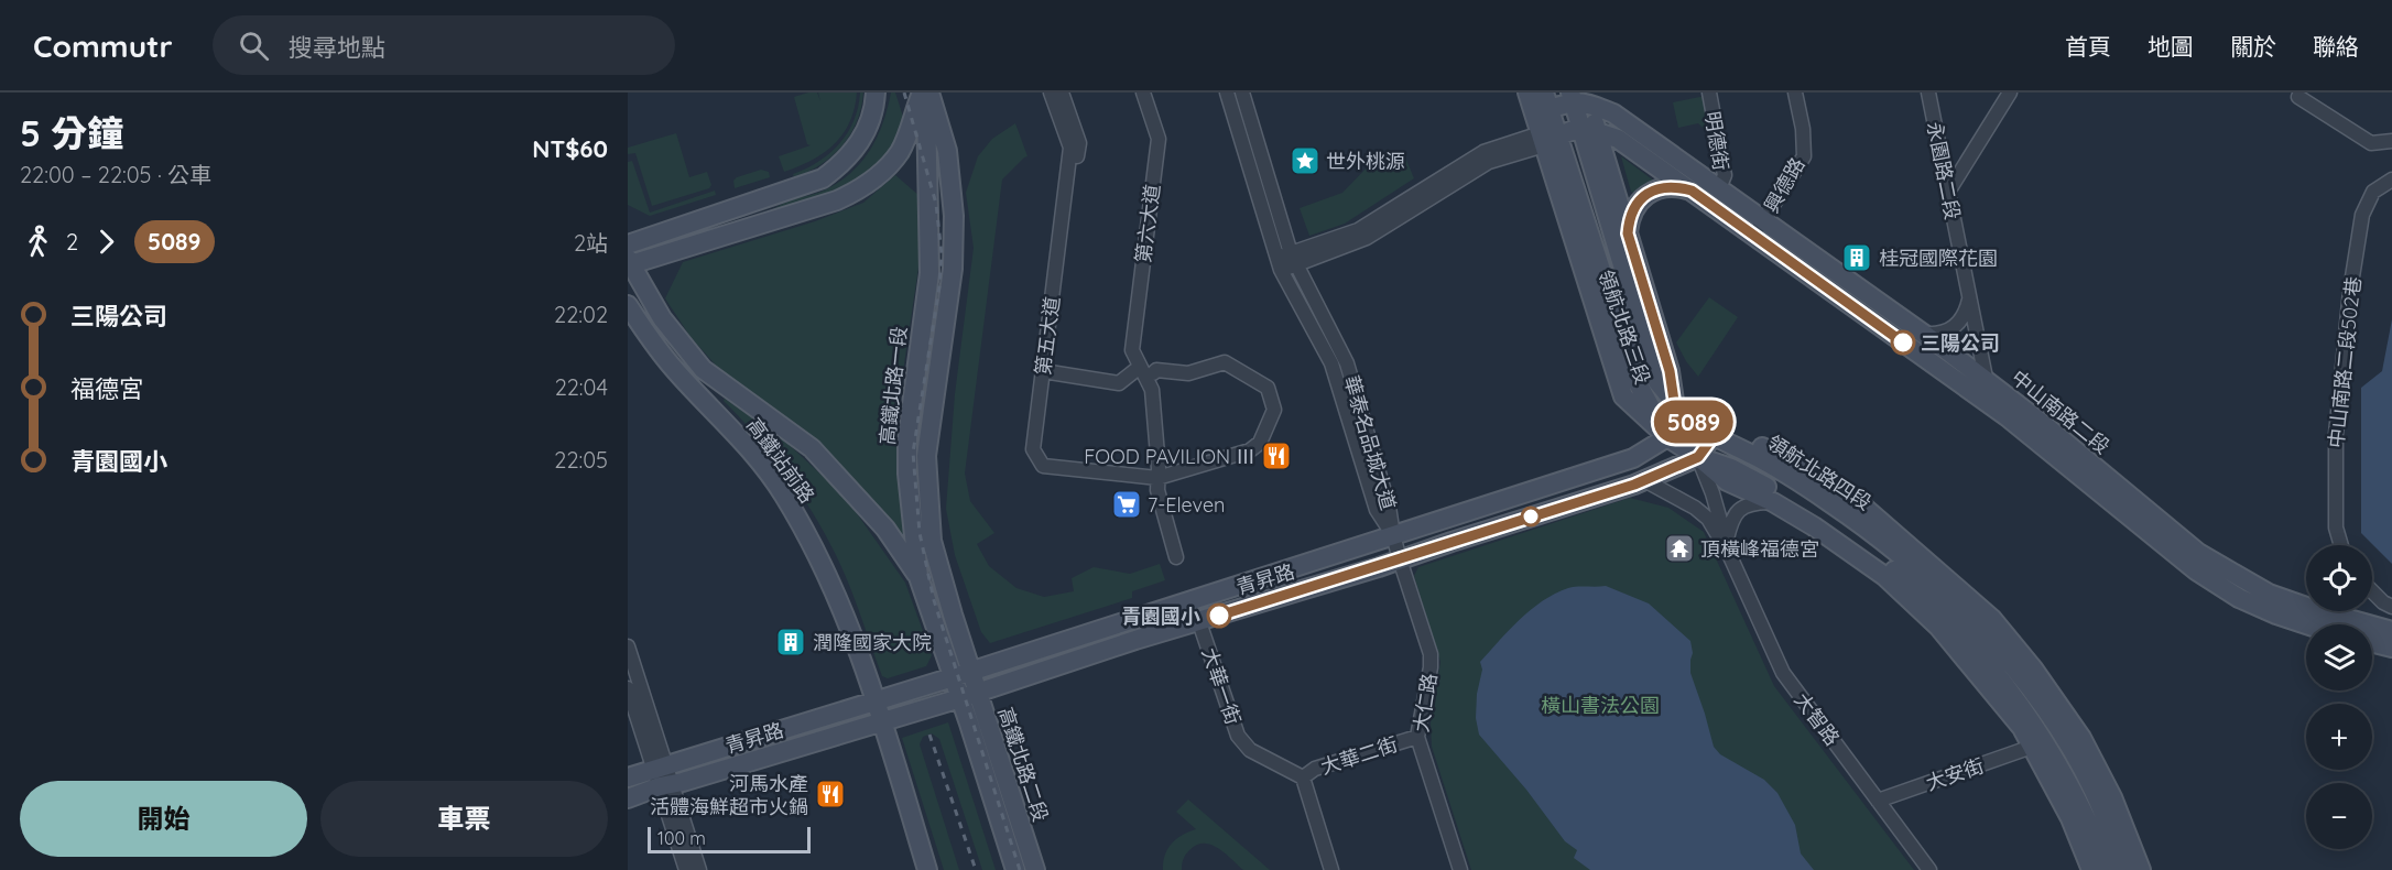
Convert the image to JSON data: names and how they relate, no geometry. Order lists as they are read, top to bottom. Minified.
{"streets":{"street":["明德街","永園路二段","興德路","第六大道","領航北路三段","第五大道","中山南路二段502巷","高鐵北路一段","中山南路二段","華泰名品城大道","高鐵站前路","領航北路四段","青昇路","大華一街","大仁路","大智路","大華二街","高鐵北路二段","大安街"]},"crossings":[["明德街","中山南路二段"],["永園路二段","中山南路二段"],["興德路","中山南路二段"],["領航北路三段","中山南路二段"],["領航北路三段","領航北路四段"],["領航北路三段","青昇路"],["高鐵北路一段","高鐵站前路"],["高鐵北路一段","青昇路"],["高鐵北路一段","高鐵北路二段"],["華泰名品城大道","青昇路"],["華泰名品城大道","大仁路"],["高鐵站前路","青昇路"],["領航北路四段","青昇路"],["領航北路四段","大智路"],["領航北路四段","大安街"],["青昇路","大華一街"],["青昇路","大仁路"],["青昇路","大智路"],["青昇路","高鐵北路二段"],["大華一街","大華二街"],["大仁路","大華二街"],["大智路","大安街"]],"parks":["橫山書法公園"],"places":{"place":["世外桃源"],"building":["桂冠國際花園","潤隆國家大院"],"other":["三陽公司","青園國小"],"restaurant":["FOOD PAVILION Ⅲ","河馬水產 活體海鮮超市火鍋"],"supermarket":["7-Eleven"],"temple":["頂橫峰福德宮"]},"lines":["bus line 5089"],"scale_bar":"100 m","page":{"header":"Commutr","search":"搜尋地點","nav":["首頁","地圖","關於","聯絡"],"heading":["5 分鐘","22:00 – 22:05 · 公車","NT$60"],"on_map":"5089","legs":["2","5089","2站"],"list":[{"name":"三陽公司","value":"22:02"},{"name":"福德宮","value":"22:04"},{"name":"青園國小","value":"22:05"}],"map_buttons":["+","−"],"buttons":["開始","車票"],"scale":"100 m"}}
